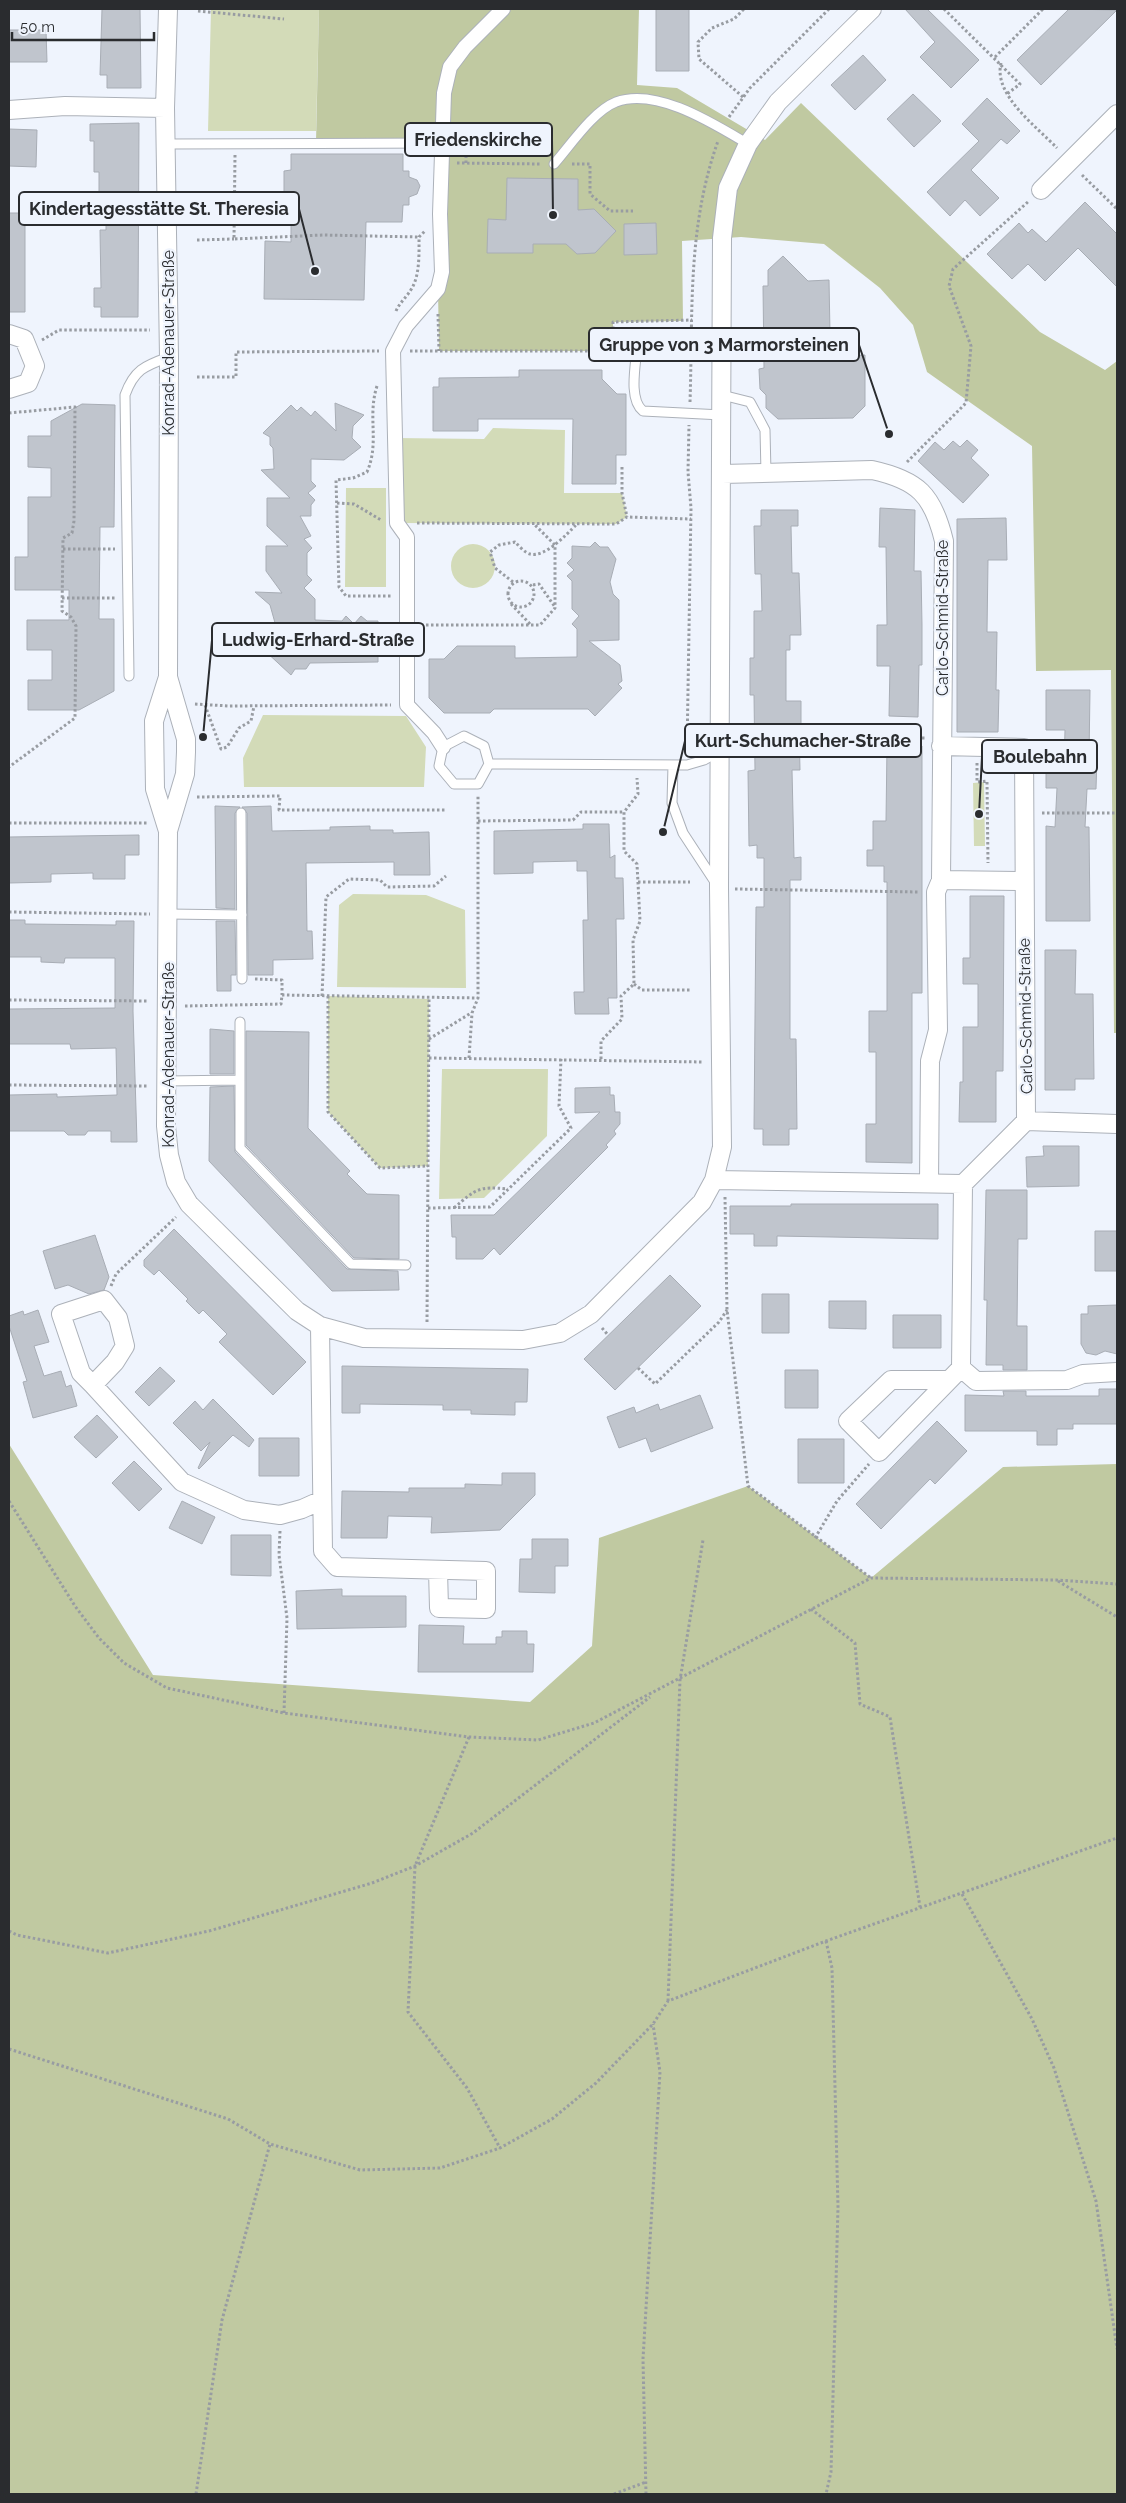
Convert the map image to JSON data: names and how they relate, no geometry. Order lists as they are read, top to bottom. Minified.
{"streets":{"street":["Konrad-Adenauer-Straße","Carlo-Schmid-Straße"]},"crossings":[["Konrad-Adenauer-Straße","Carlo-Schmid-Straße"]],"places":["Friedenskirche","Kindertagesstätte St. Theresia","Gruppe von 3 Marmorsteinen","Ludwig-Erhard-Straße","Boulebahn","Kurt-Schumacher-Straße"],"scale_bar":"50 m"}
